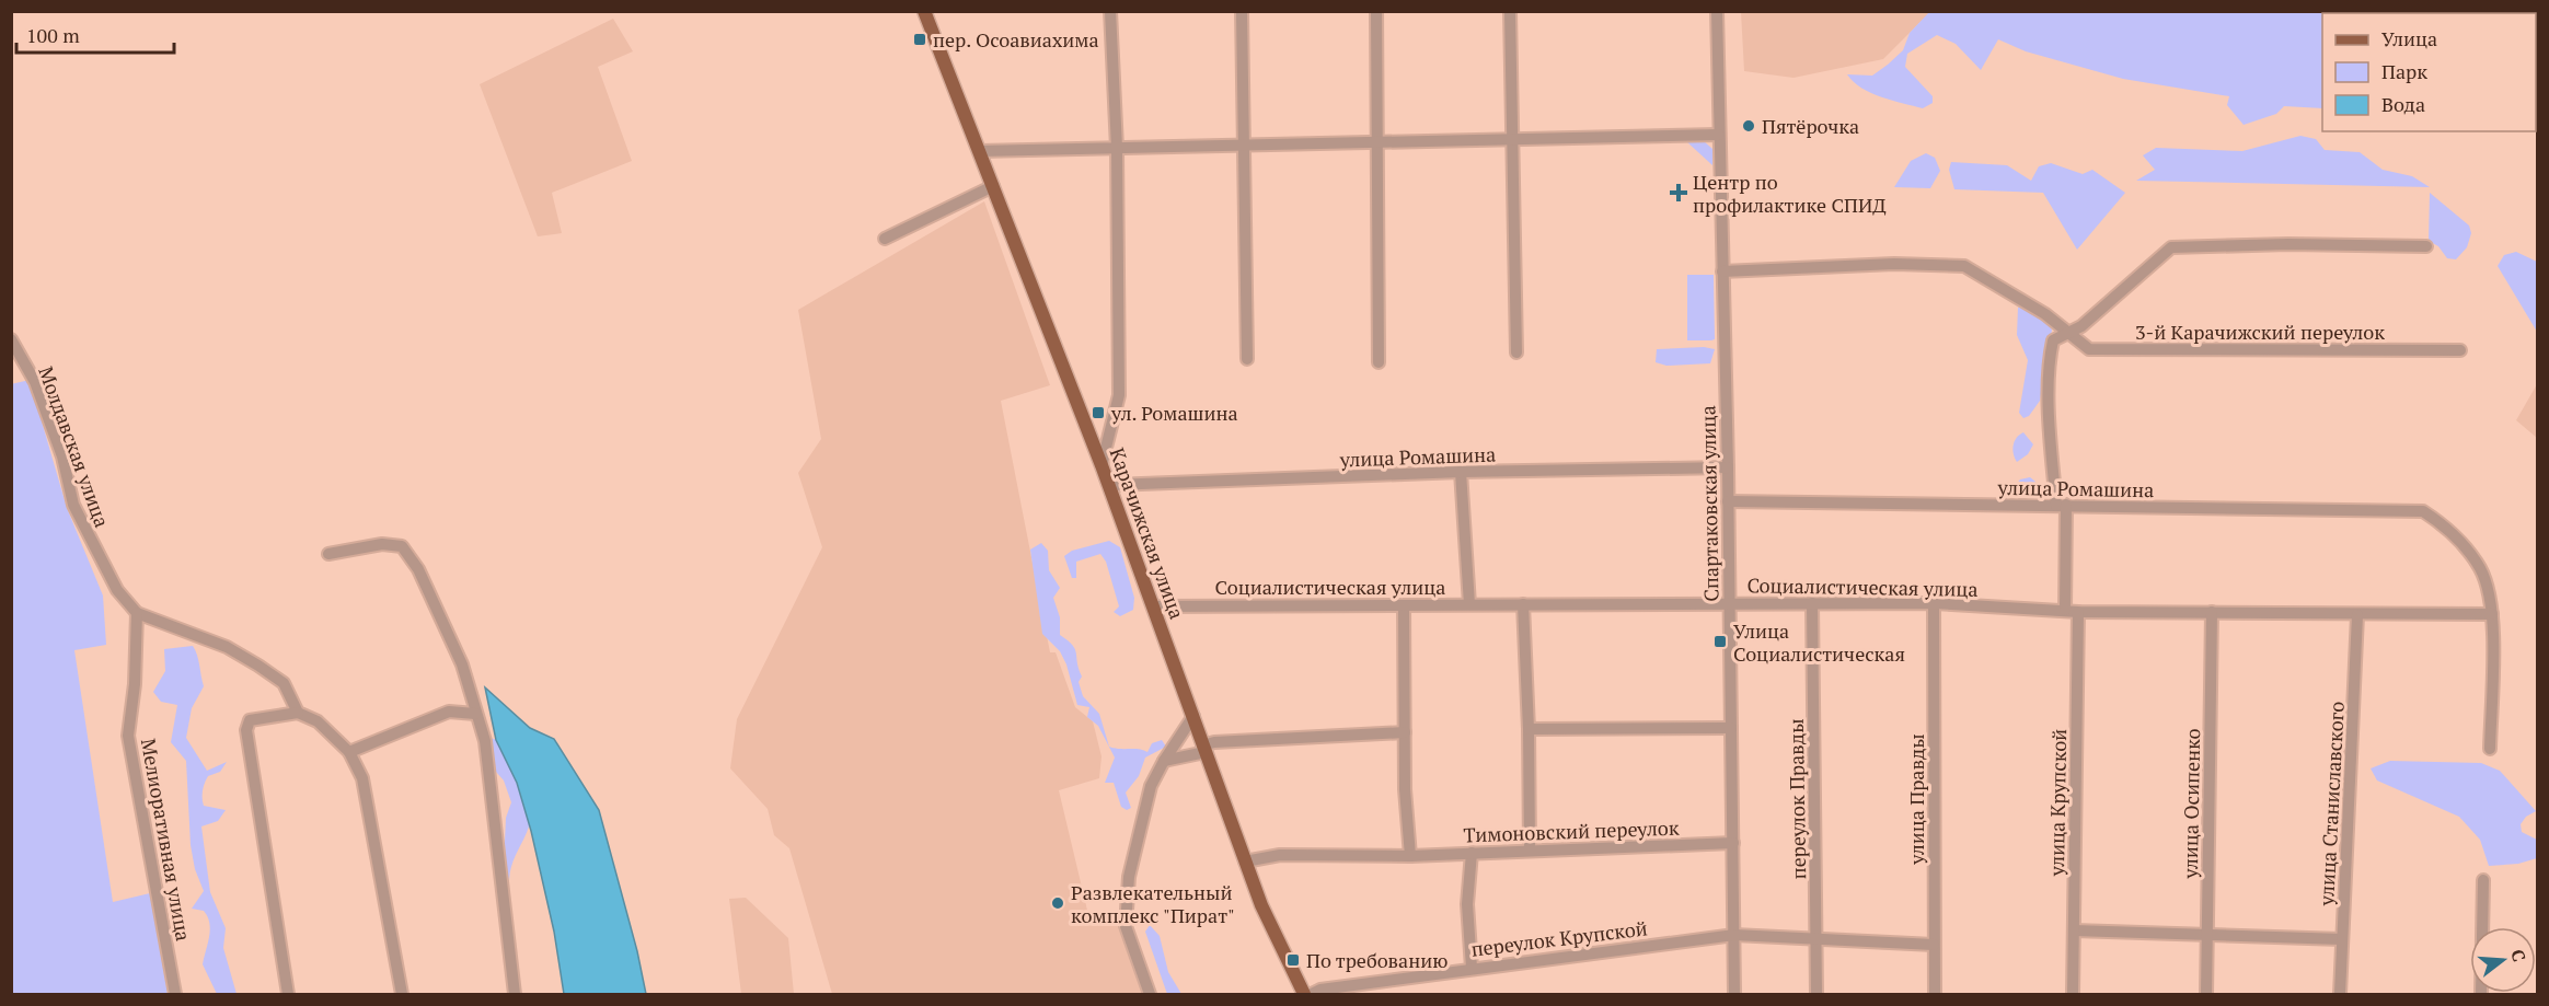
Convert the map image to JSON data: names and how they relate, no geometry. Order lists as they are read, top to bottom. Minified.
{"streets":{"main road":["Карачижская улица"],"street":["3-й Карачижский переулок","Молдавская улица","улица Ромашина","Спартаковская улица","Социалистическая улица","переулок Правды","улица Правды","улица Крупской","улица Осипенко","улица Станиславского","Тимоновский переулок","Мелиоративная улица","переулок Крупской"]},"crossings":[["3-й Карачижский переулок","Спартаковская улица"],["3-й Карачижский переулок","улица Крупской"],["Молдавская улица","Мелиоративная улица"],["улица Ромашина","Спартаковская улица"],["улица Ромашина","Карачижская улица"],["улица Ромашина","Социалистическая улица"],["улица Ромашина","улица Крупской"],["Спартаковская улица","Социалистическая улица"],["Спартаковская улица","Тимоновский переулок"],["Спартаковская улица","переулок Крупской"],["Карачижская улица","Социалистическая улица"],["Карачижская улица","Тимоновский переулок"],["Социалистическая улица","переулок Правды"],["Социалистическая улица","улица Правды"],["Социалистическая улица","улица Крупской"],["Социалистическая улица","улица Осипенко"],["Социалистическая улица","улица Станиславского"],["переулок Правды","переулок Крупской"],["улица Правды","переулок Крупской"]],"places":{"transit":["пер. Осоавиахима","ул. Ромашина","Улица Социалистическая","По требованию"],"other":["Пятёрочка","Развлекательный комплекс \"Пират\""],"health":["Центр по профилактике СПИД"]},"legend":["Улица","Парк","Вода"],"scale_bar":"100 m","north":"right"}
